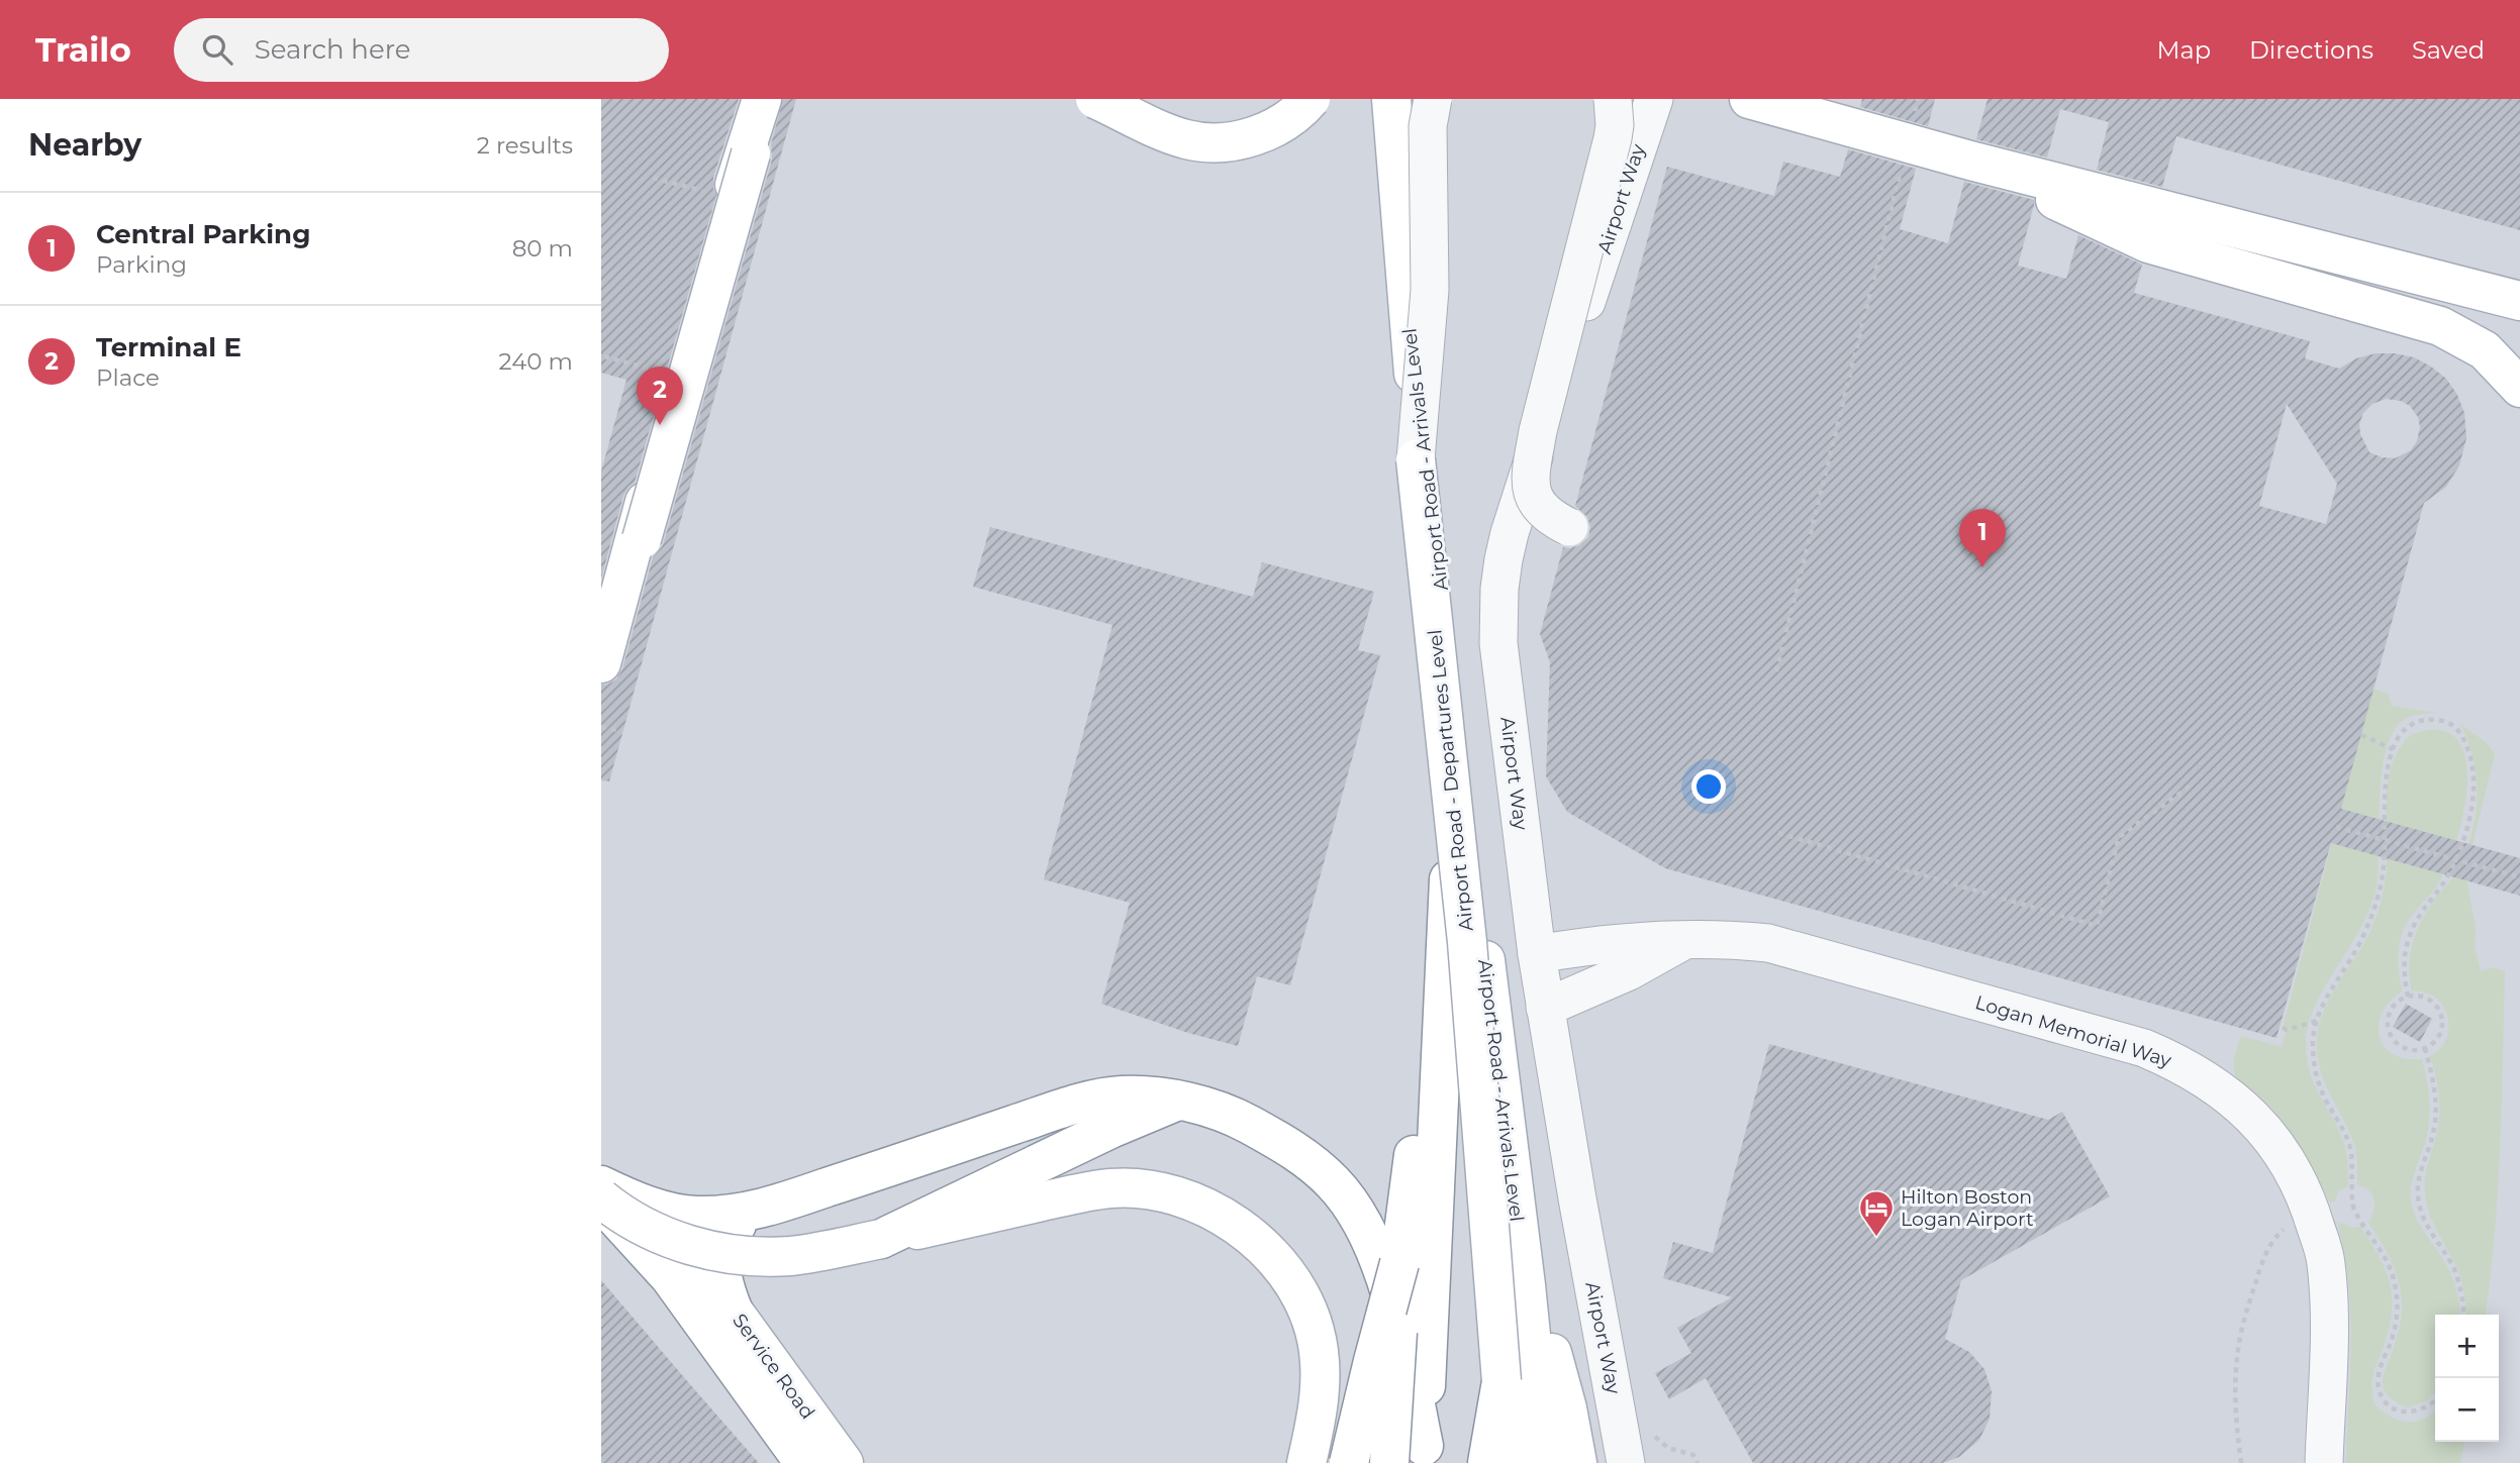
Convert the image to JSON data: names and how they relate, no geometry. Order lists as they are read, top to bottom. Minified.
{"streets":{"main road":["Airport Road - Arrivals Level","Airport Road - Departures Level","Service Road"],"street":["Airport Way","Logan Memorial Way"]},"crossings":[["Airport Way","Logan Memorial Way"],["Airport Road - Arrivals Level","Airport Road - Departures Level"]],"places":{"hotel":["Hilton Boston Logan Airport"]},"page":{"header":"Trailo","search":"Search here","nav":["Map","Directions","Saved"],"heading":["Nearby","2 results"],"list":[{"mark":"1","name":"Central Parking","note":"Parking","value":"80 m"},{"mark":"2","name":"Terminal E","note":"Place","value":"240 m"}],"pins":["2","1"],"map_buttons":["+","−"]}}
